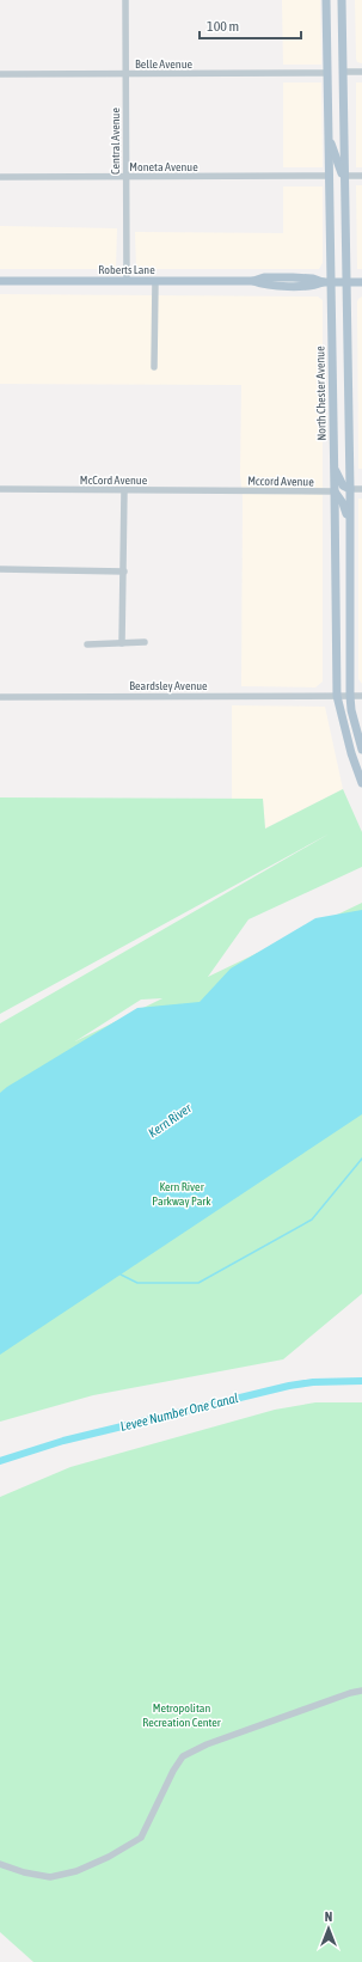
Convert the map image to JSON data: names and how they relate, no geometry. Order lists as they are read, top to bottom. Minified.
{"streets":{"main road":["Roberts Lane","North Chester Avenue"],"street":["Belle Avenue","Central Avenue","Moneta Avenue","McCord Avenue","Mccord Avenue","Beardsley Avenue"]},"crossings":[["Belle Avenue","Central Avenue"],["Belle Avenue","North Chester Avenue"],["Central Avenue","Moneta Avenue"],["Central Avenue","Roberts Lane"],["Moneta Avenue","North Chester Avenue"],["Roberts Lane","North Chester Avenue"],["North Chester Avenue","Mccord Avenue"],["North Chester Avenue","Beardsley Avenue"],["McCord Avenue","Mccord Avenue"]],"water":["Kern River","Levee Number One Canal"],"parks":["Kern River Parkway Park","Metropolitan Recreation Center"],"scale_bar":"100 m","north":"top"}
